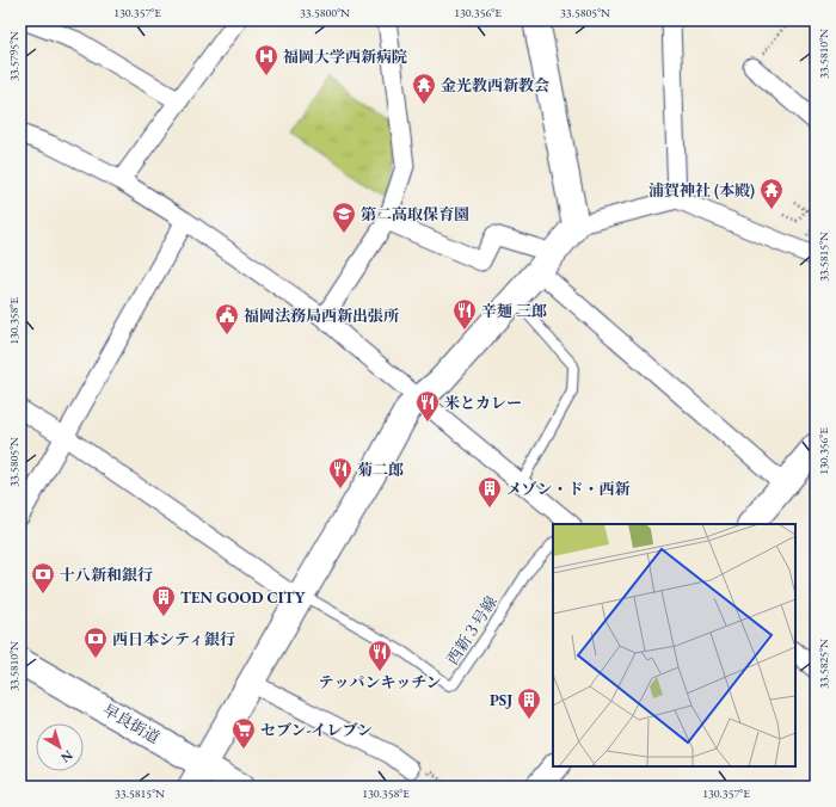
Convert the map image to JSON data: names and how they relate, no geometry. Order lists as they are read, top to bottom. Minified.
{"streets":{"street":["早良街道"],"lane":["西新３号線"]},"places":{"hospital":["福岡大学西新病院"],"temple":["金光教西新教会","浦賀神社 (本殿)"],"school or university":["第二高取保育園"],"restaurant":["辛麺 三郎","米とカレー","菊二郎","テッパンキッチン"],"public building":["福岡法務局西新出張所"],"building":["メゾン・ド・西新","TEN GOOD CITY","PSJ"],"bank":["十八新和銀行","西日本シティ銀行"],"supermarket":["セブン-イレブン"]},"north":"bottom right","coordinates":["130.357°E","33.5800°N","130.356°E","33.5805°N","33.5810°N","33.5795°N","33.5815°N","130.358°E","33.5825°N"]}
